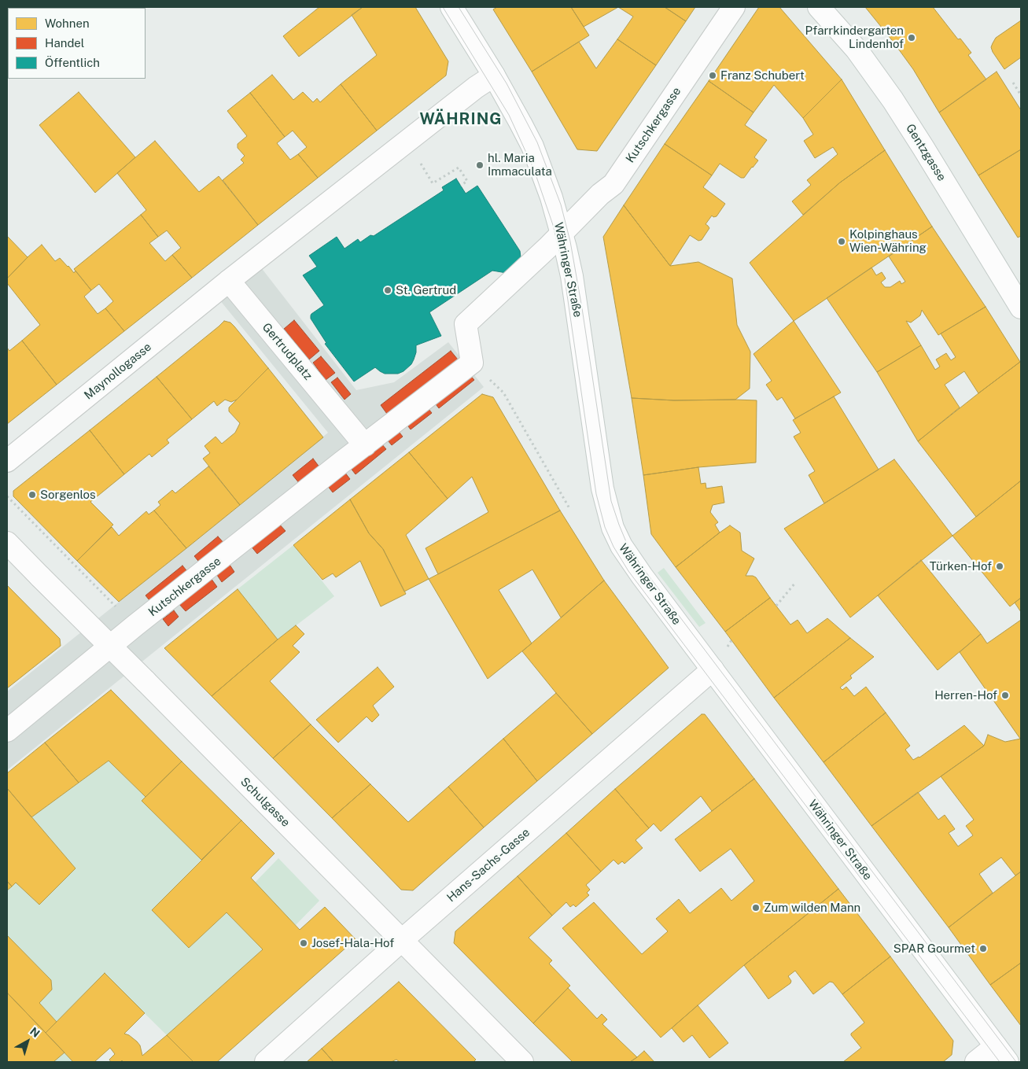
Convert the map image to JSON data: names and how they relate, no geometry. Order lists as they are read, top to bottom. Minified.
{"streets":{"street":["Kutschkergasse","Gentzgasse","Währinger Straße","Gertrudplatz","Maynollogasse","Schulgasse","Hans-Sachs-Gasse"]},"crossings":[["Kutschkergasse","Währinger Straße"],["Kutschkergasse","Gertrudplatz"],["Kutschkergasse","Schulgasse"],["Währinger Straße","Hans-Sachs-Gasse"],["Gertrudplatz","Maynollogasse"],["Schulgasse","Hans-Sachs-Gasse"]],"districts":["WÄHRING"],"places":["Pfarrkindergarten Lindenhof","Franz Schubert","hl. Maria Immaculata","Kolpinghaus Wien-Währing","St. Gertrud","Sorgenlos","Türken-Hof","Herren-Hof","Zum wilden Mann","Josef-Hala-Hof","SPAR Gourmet"],"legend":["Wohnen","Handel","Öffentlich"],"north":"top right"}
